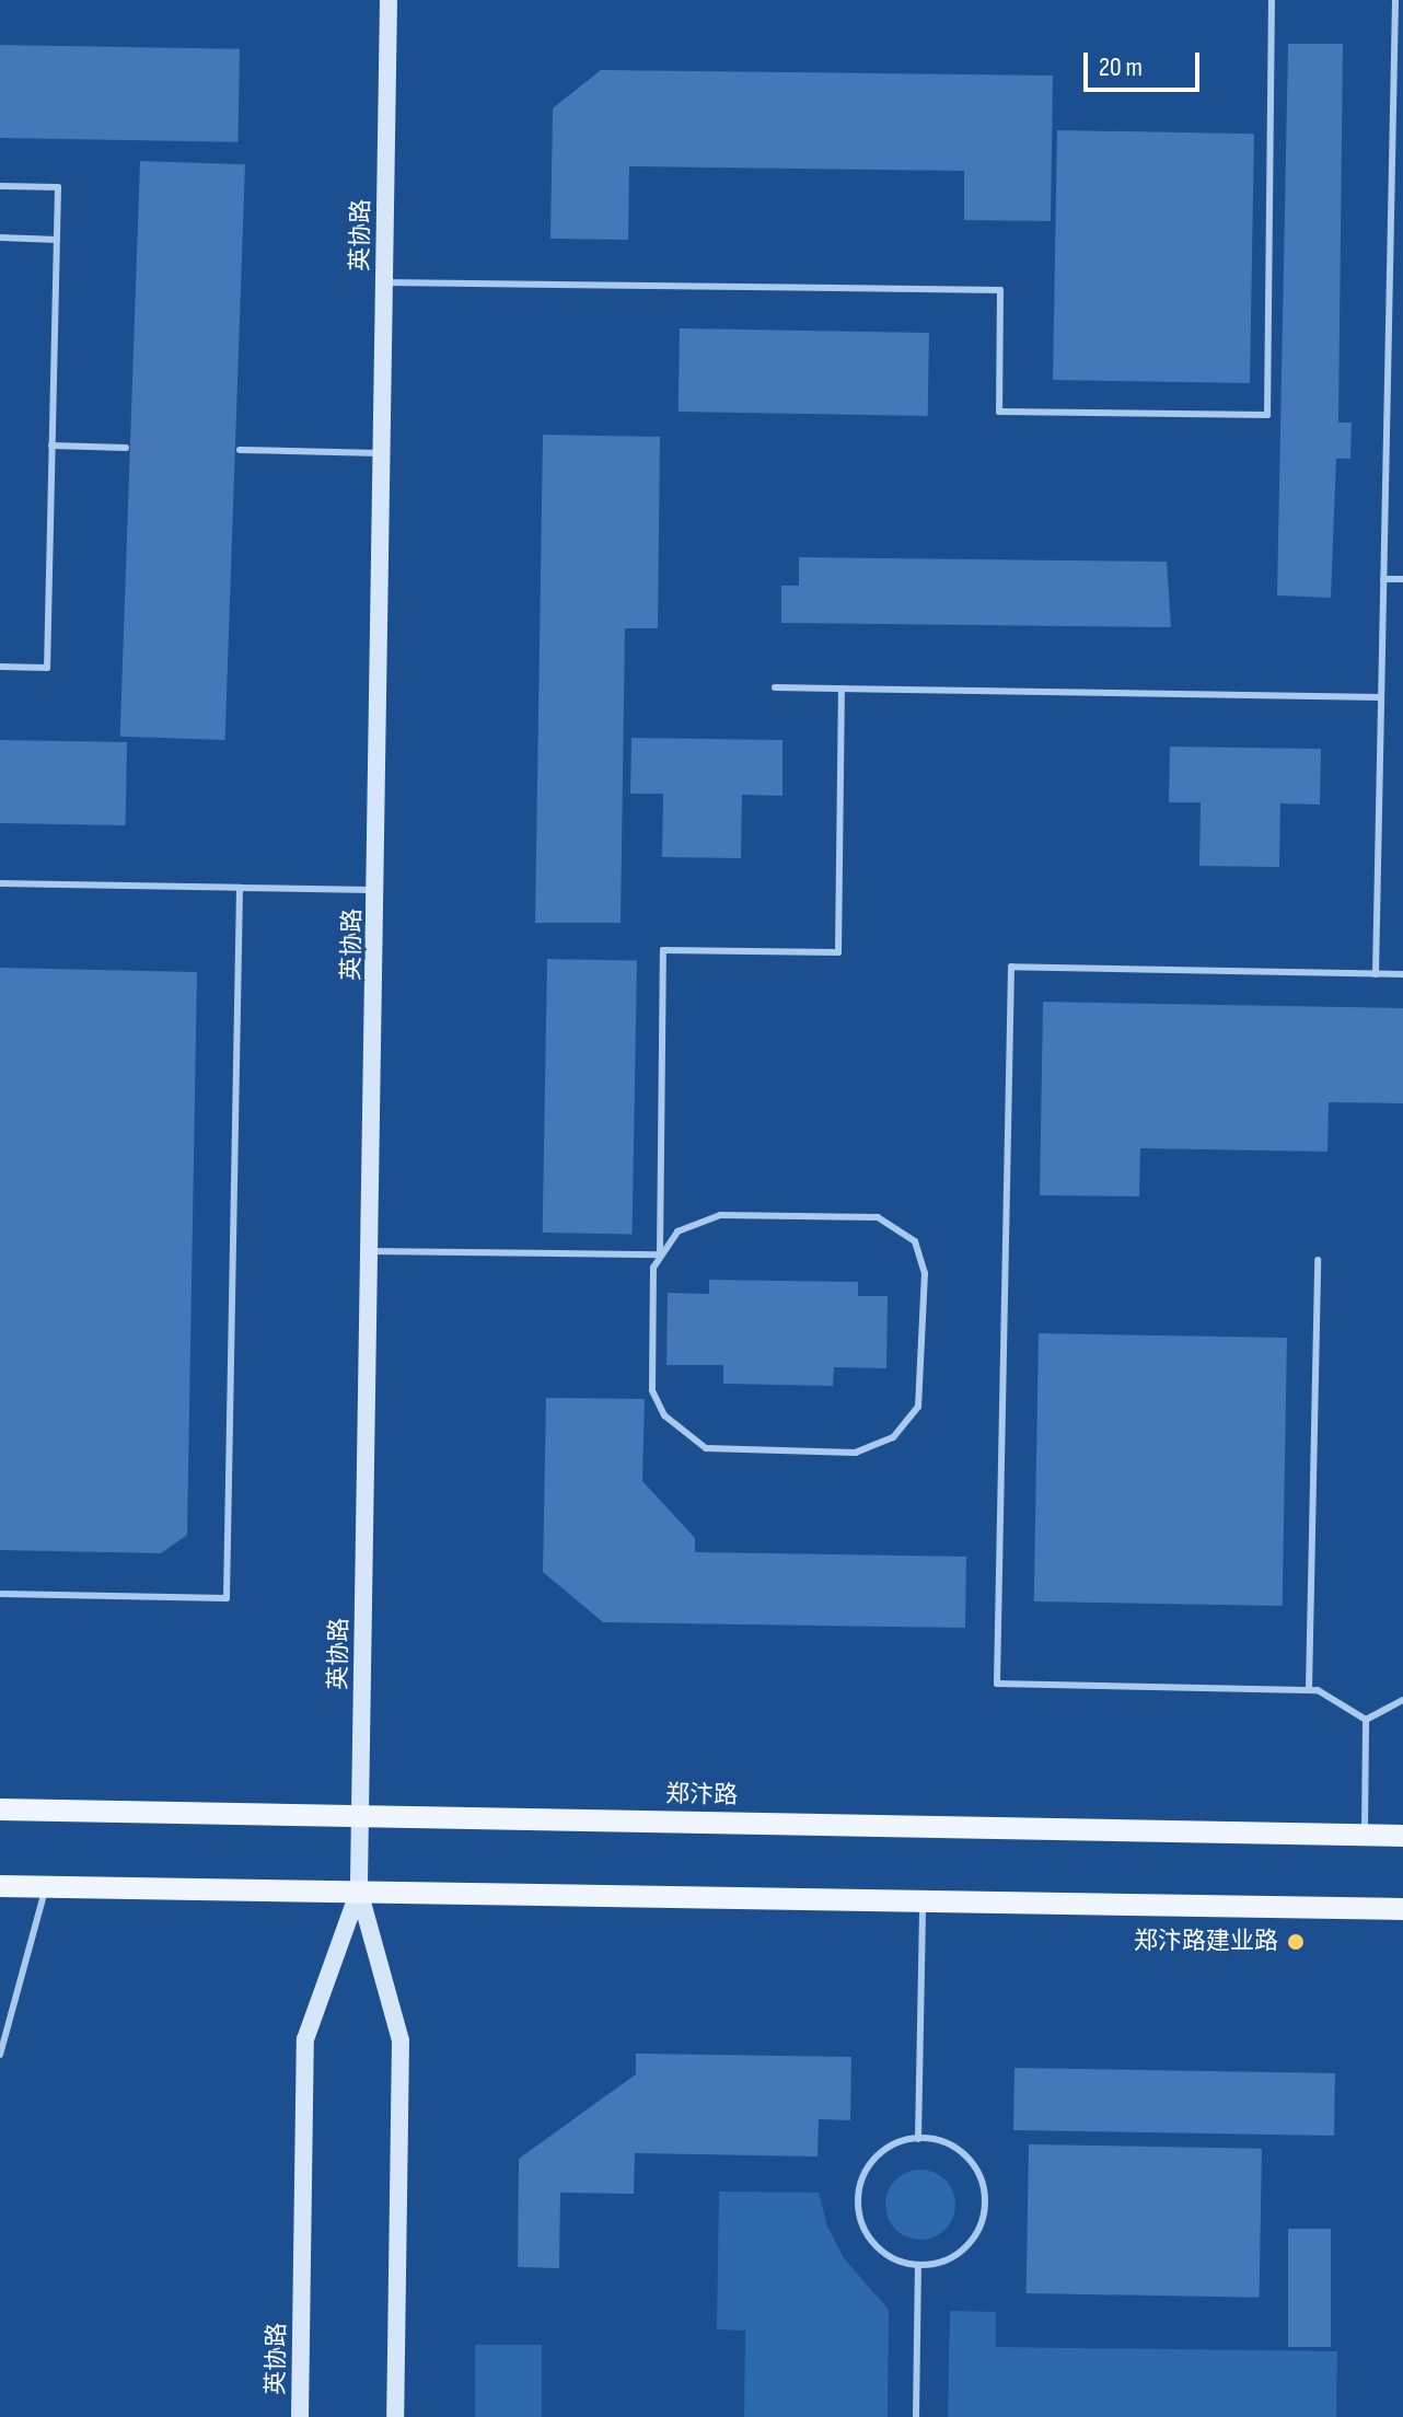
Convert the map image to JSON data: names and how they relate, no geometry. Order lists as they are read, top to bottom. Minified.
{"streets":{"main road":["郑汴路"],"street":["英协路"]},"crossings":[["英协路","郑汴路"]],"places":["郑汴路建业路"],"scale_bar":"20 m"}
